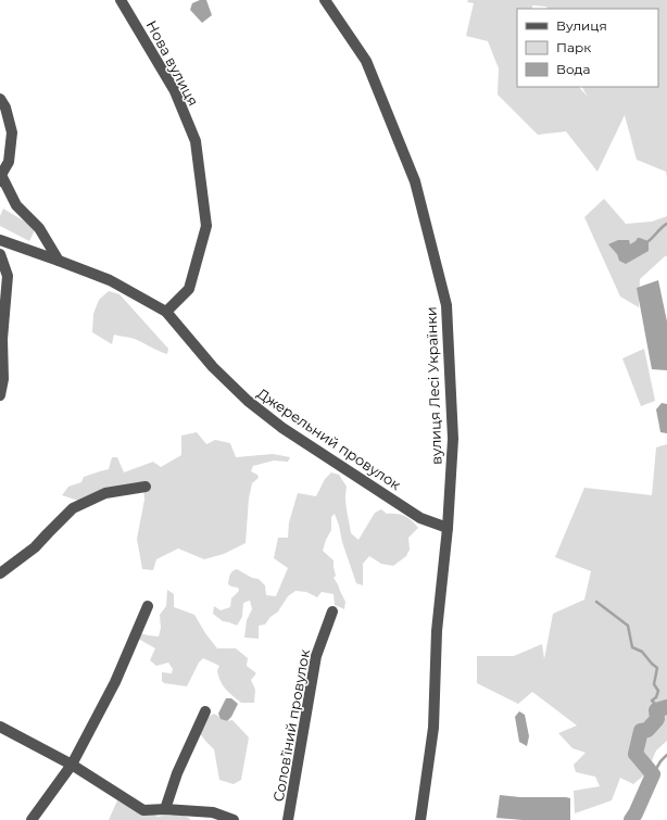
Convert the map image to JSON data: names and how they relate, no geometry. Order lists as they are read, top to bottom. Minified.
{"streets":{"street":["Нова вулиця","вулиця Лесі Українки","Джерельний провулок","Соловʼїний провулок"]},"crossings":[["Нова вулиця","Джерельний провулок"],["вулиця Лесі Українки","Джерельний провулок"]],"legend":["Вулиця","Парк","Вода"]}
